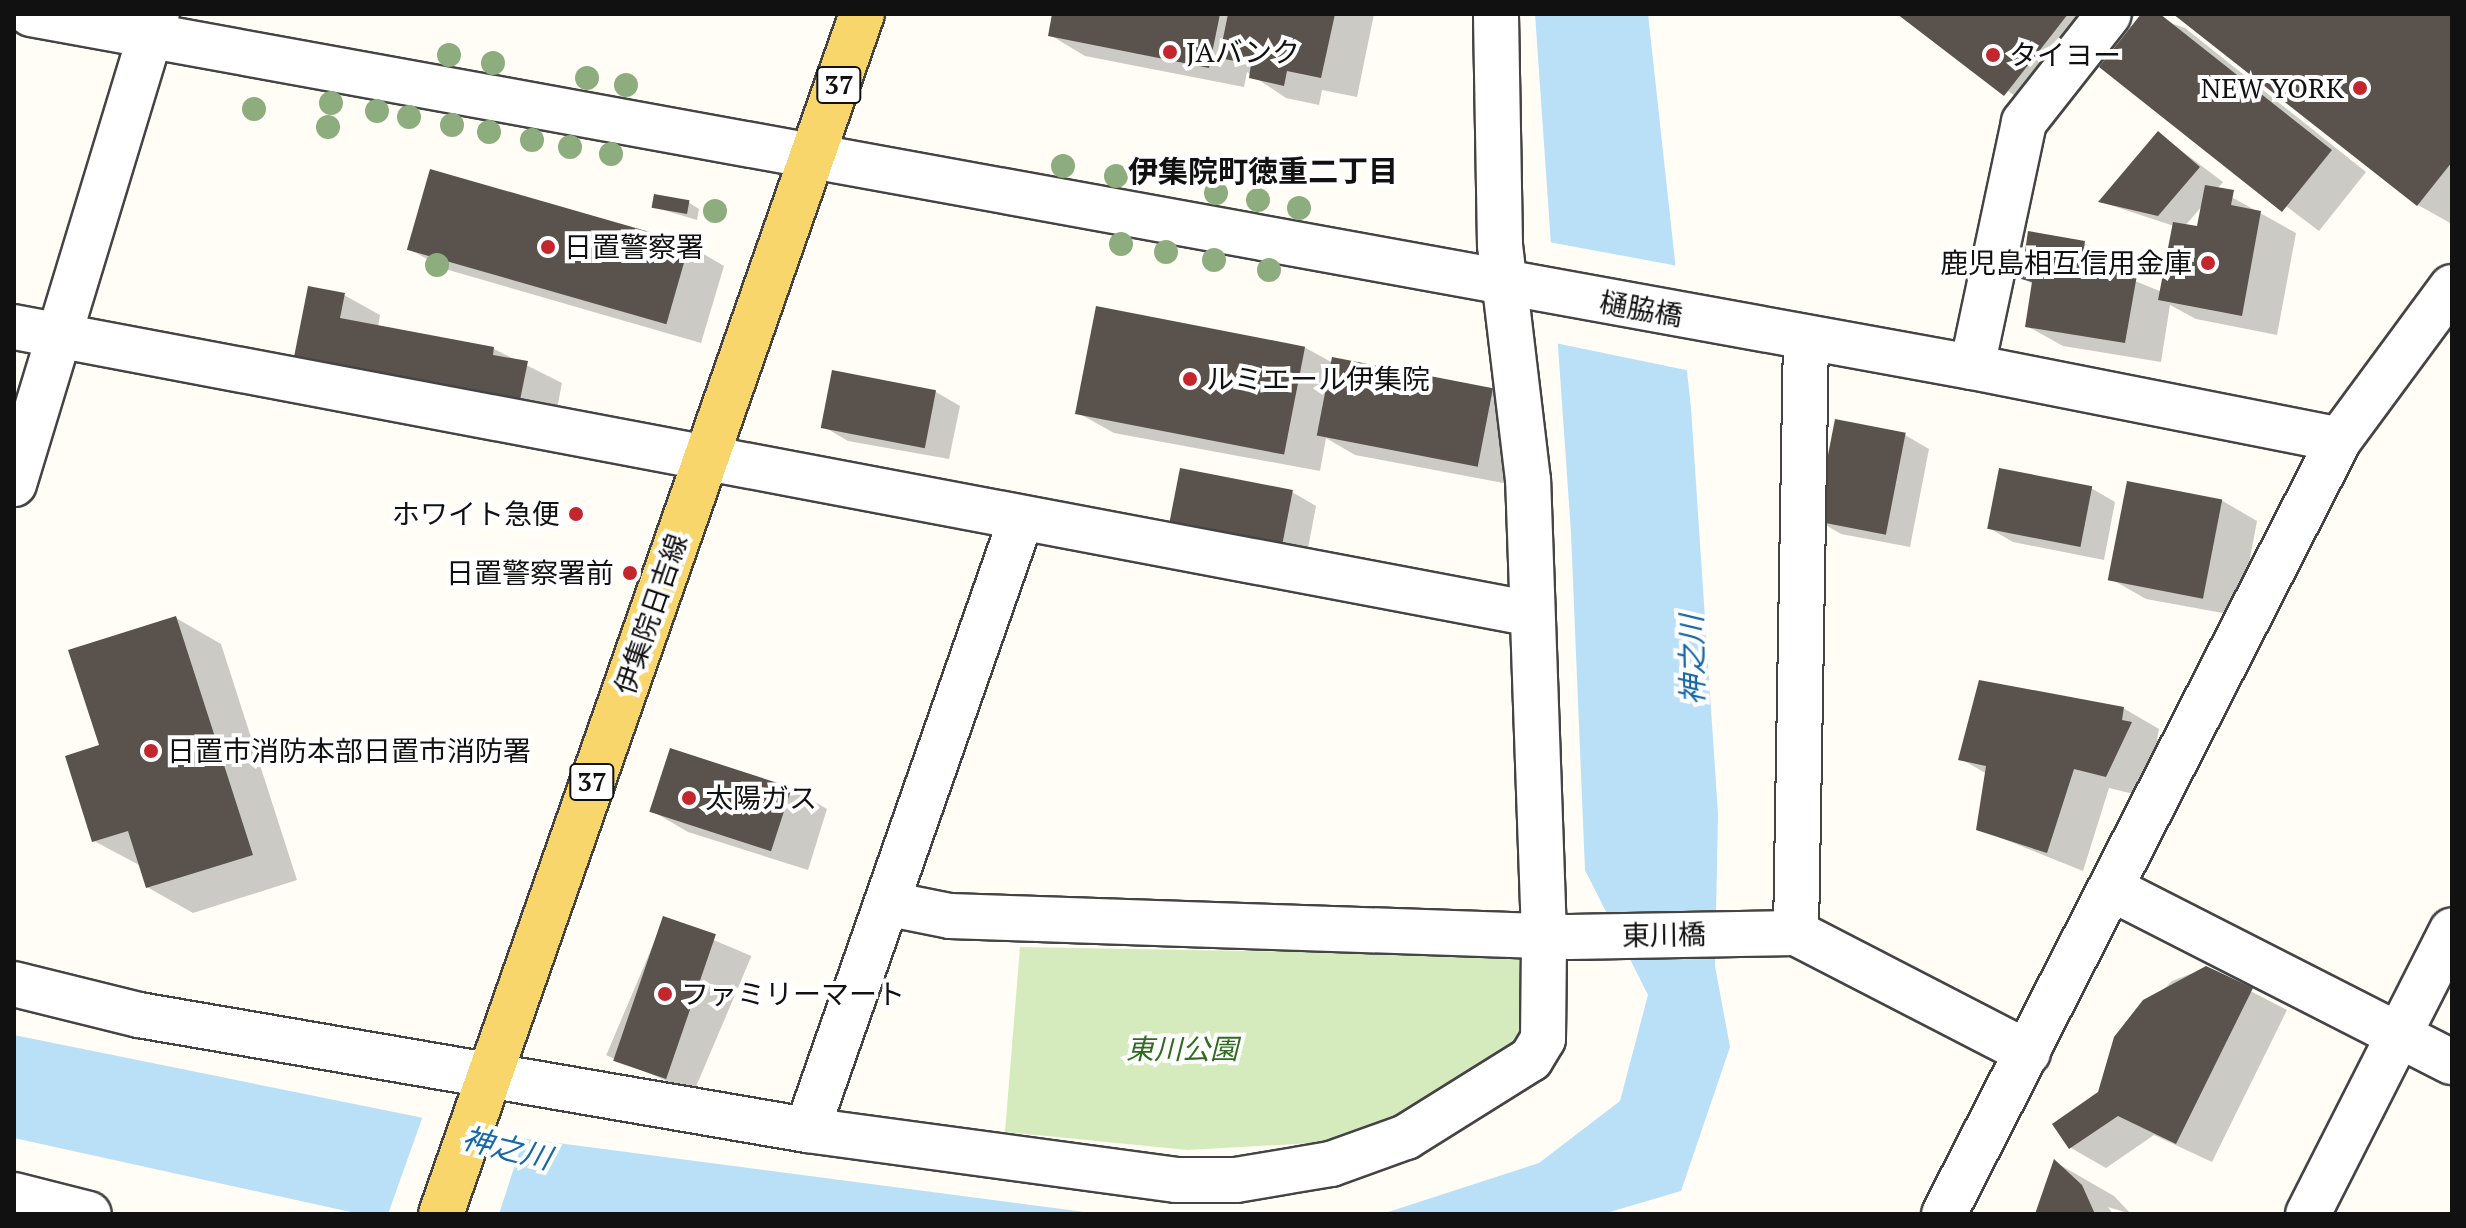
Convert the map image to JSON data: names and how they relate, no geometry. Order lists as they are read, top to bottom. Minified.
{"streets":{"main road":["37","伊集院日吉線"],"street":["樋脇橋","東川橋"]},"crossings":[["樋脇橋","伊集院日吉線"]],"districts":["伊集院町徳重二丁目"],"water":["神之川"],"parks":["東川公園"],"places":["JAバンク","タイヨー","NEW YORK","日置警察署","鹿児島相互信用金庫","ルミエール伊集院","ホワイト急便","日置警察署前","日置市消防本部日置市消防署","太陽ガス","ファミリーマート"]}
